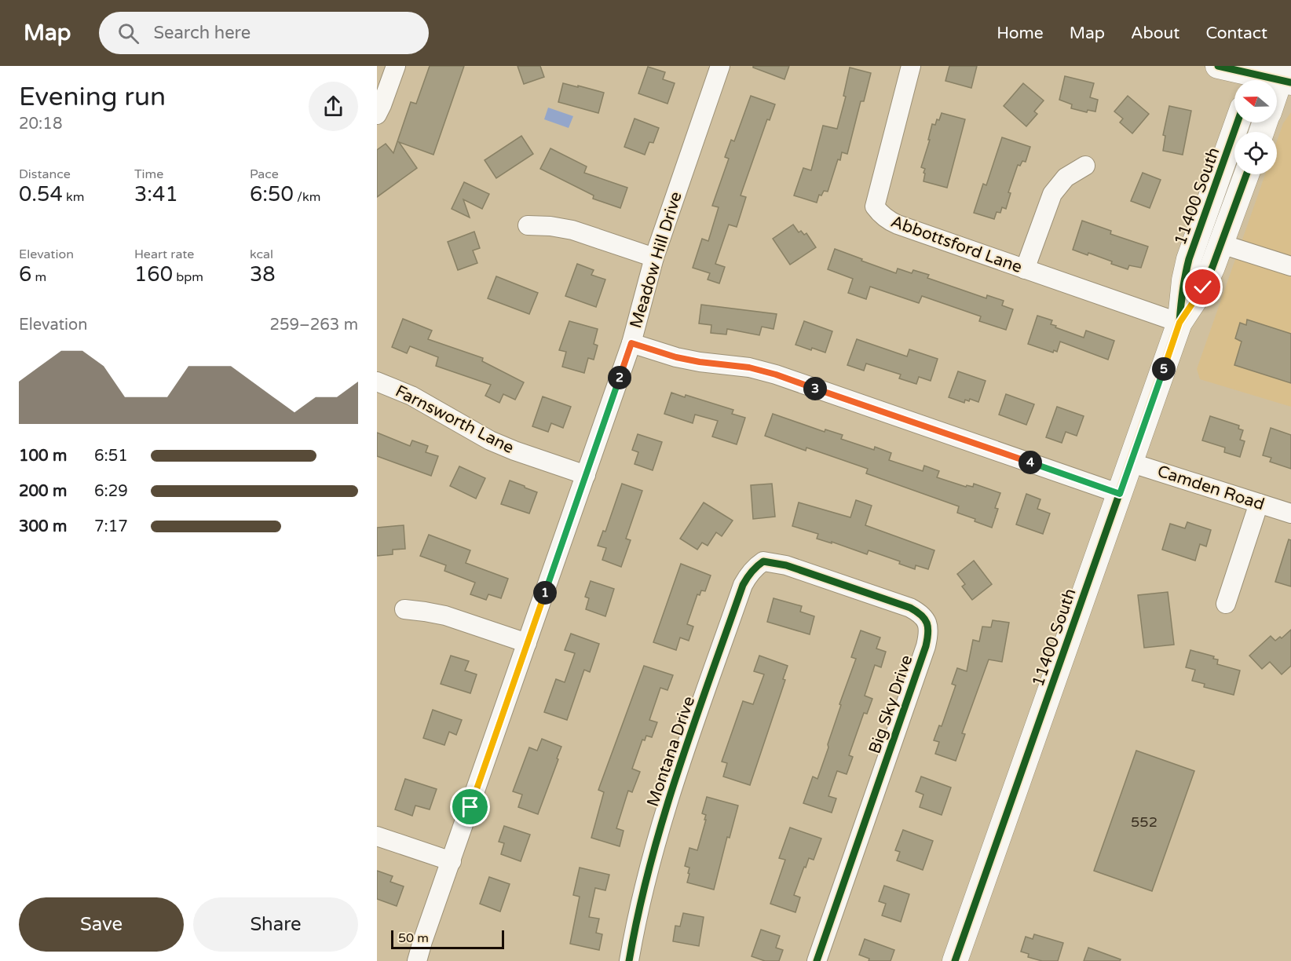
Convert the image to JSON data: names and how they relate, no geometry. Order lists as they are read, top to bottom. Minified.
{"streets":{"main road":["11400 South"],"street":["Abbottsford Lane","Meadow Hill Drive","Farnsworth Lane","Camden Road","Big Sky Drive","Montana Drive"]},"crossings":[["11400 South","Abbottsford Lane"],["11400 South","Camden Road"],["Meadow Hill Drive","Farnsworth Lane"],["Big Sky Drive","Montana Drive"]],"house_numbers":["552"],"scale_bar":"50 m","north":"left","page":{"header":"Map","search":"Search here","nav":["Home","Map","About","Contact"],"heading":["Evening run","20:18"],"stats":[["Distance","0.54 km"],["Time","3:41"],["Pace","6:50 /km"],["Elevation","6 m"],["Heart rate","160 bpm"],["kcal","38"]],"chart":["Elevation","259–263 m"],"pins":["5","2","3","4","1"],"list":[{"name":"100 m","note":"6:51"},{"name":"200 m","note":"6:29"},{"name":"300 m","note":"7:17"}],"buttons":["Save","Share"],"scale":"50 m"}}
